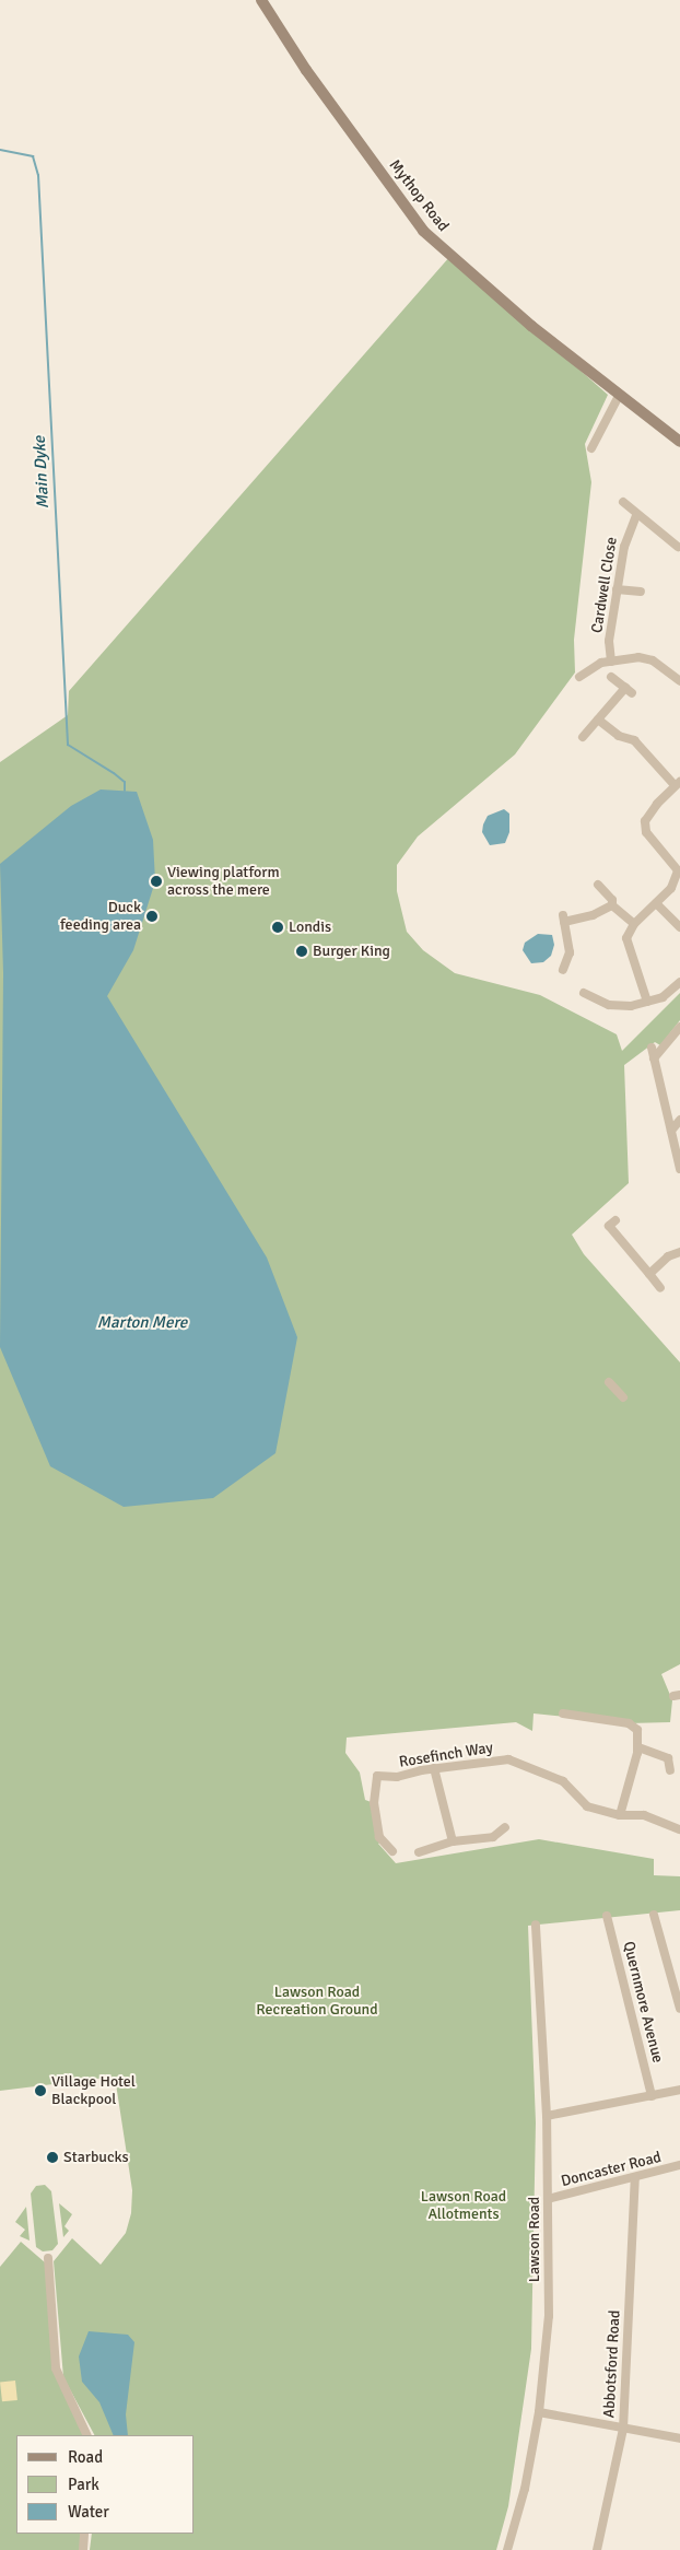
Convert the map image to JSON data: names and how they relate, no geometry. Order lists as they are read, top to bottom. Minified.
{"streets":{"street":["Mythop Road","Cardwell Close","Rosefinch Way","Quernmore Avenue","Doncaster Road","Lawson Road","Abbotsford Road"]},"crossings":[["Doncaster Road","Lawson Road"],["Doncaster Road","Abbotsford Road"]],"water":["Main Dyke","Marton Mere"],"parks":["Lawson Road Recreation Ground","Lawson Road Allotments"],"places":["Viewing platform across the mere","Duck feeding area","Londis","Burger King","Village Hotel Blackpool","Starbucks"],"legend":["Road","Park","Water"]}
